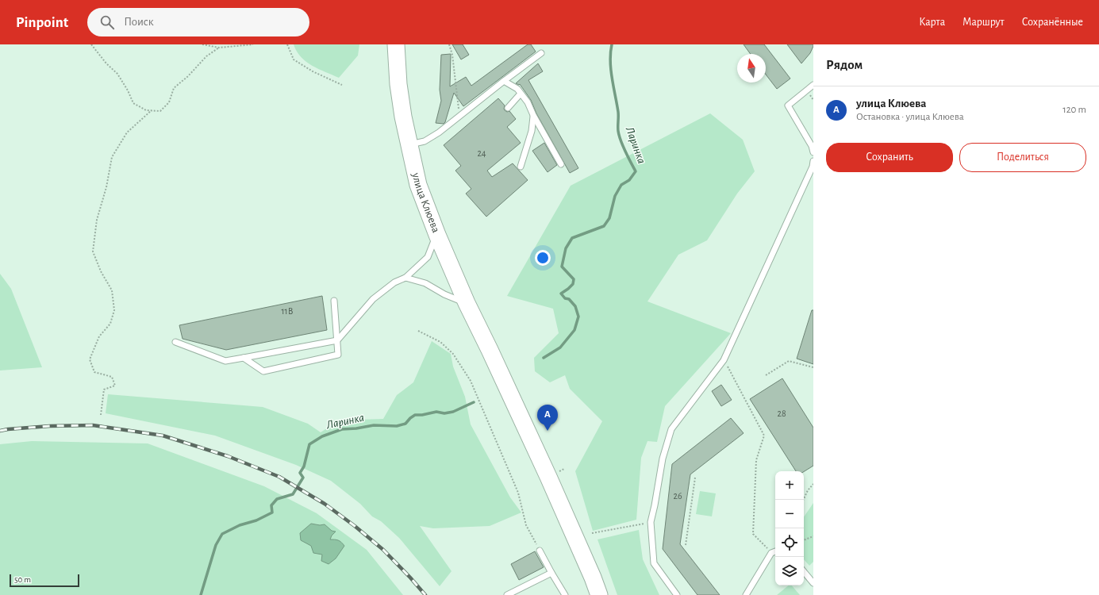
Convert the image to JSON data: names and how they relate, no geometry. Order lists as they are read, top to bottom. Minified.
{"streets":{"main road":["улица Клюева"]},"water":["Ларинка"],"house_numbers":["24","11В","28","26"],"scale_bar":"50 m","north":"top","page":{"header":"Pinpoint","search":"Поиск","nav":["Карта","Маршрут","Сохранённые"],"heading":"Рядом","list":[{"mark":"A","name":"улица Клюева","note":"Остановка · улица Клюева","value":"120 m"}],"buttons":["Сохранить","Поделиться"],"pins":"A","map_buttons":["+","−"],"scale":"50 m"}}
